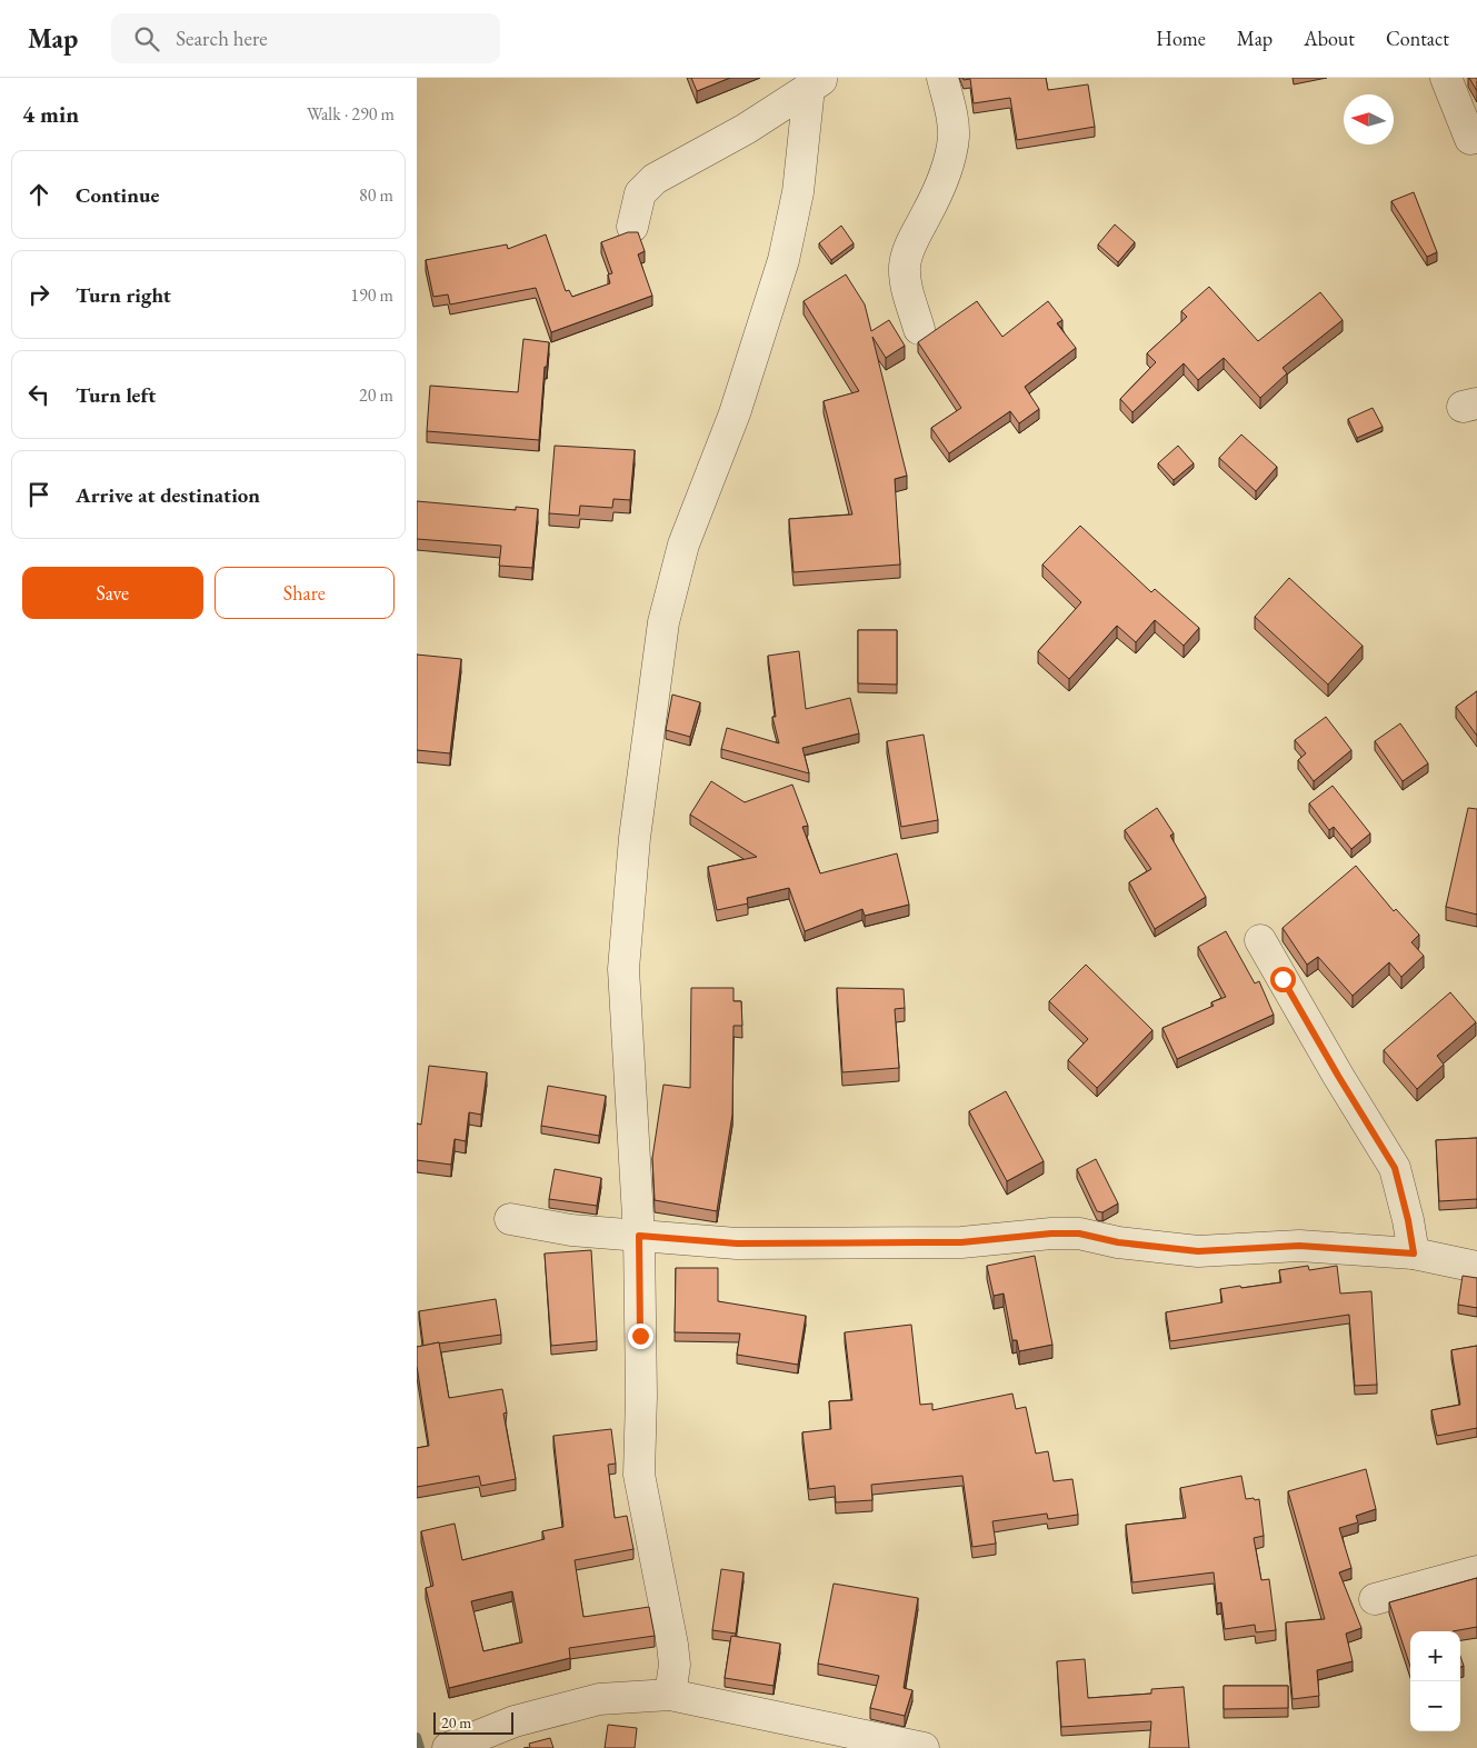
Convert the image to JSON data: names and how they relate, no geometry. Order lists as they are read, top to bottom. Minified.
{"scale_bar":"20 m","north":"left","page":{"header":"Map","search":"Search here","nav":["Home","Map","About","Contact"],"heading":["4 min","Walk · 290 m"],"list":[["Continue","80 m"],["Turn right","190 m"],["Turn left","20 m"],"Arrive at destination"],"buttons":["Save","Share"],"map_buttons":["+","−"],"scale":"20 m"}}
